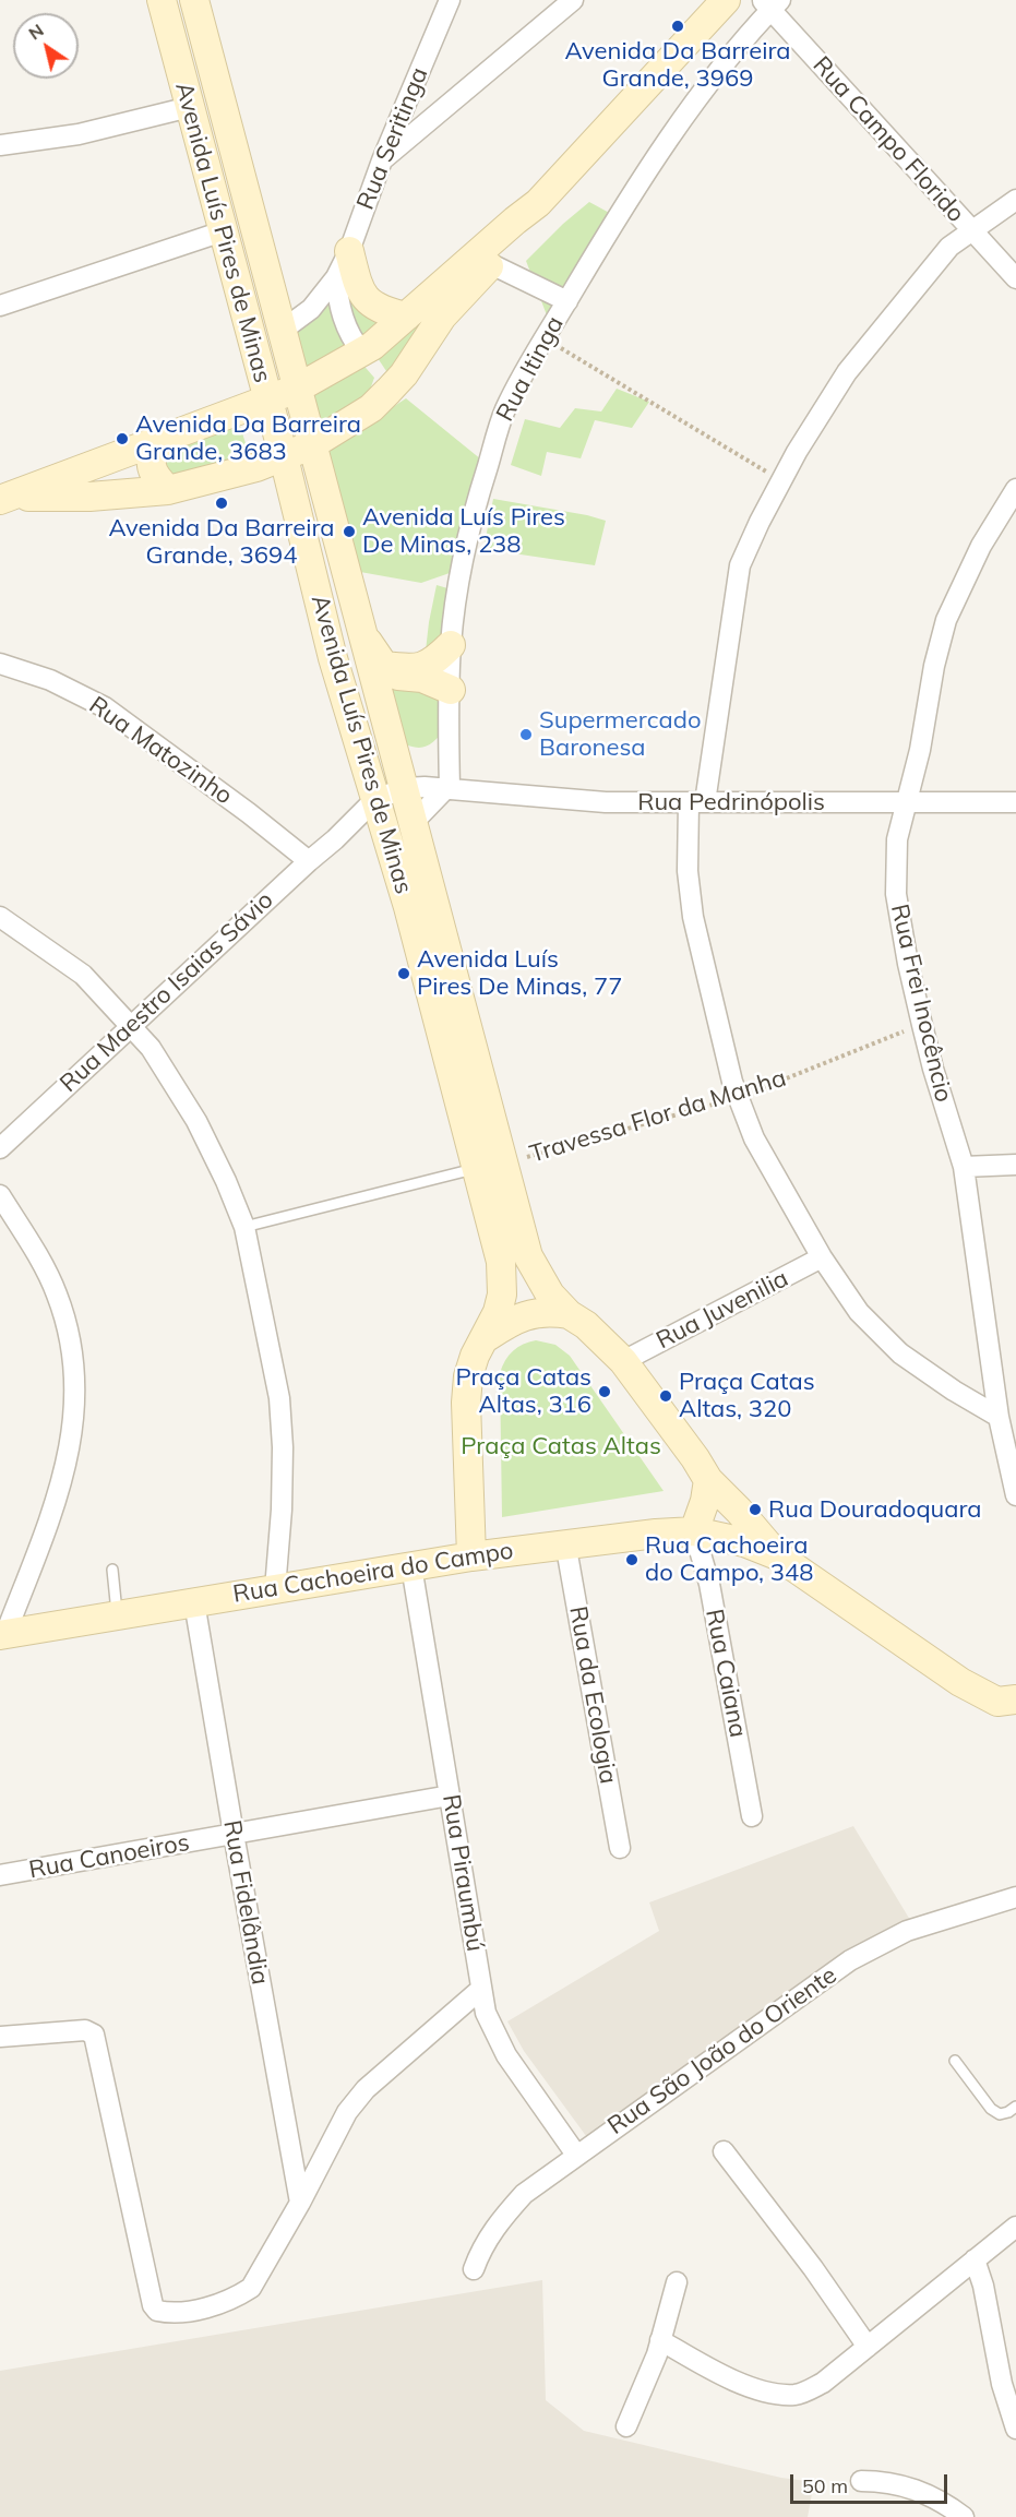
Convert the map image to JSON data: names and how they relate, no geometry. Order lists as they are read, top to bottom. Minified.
{"streets":{"main road":["Avenida Luís Pires de Minas","Rua Cachoeira do Campo"],"street":["Rua Seritinga","Rua Campo Florido","Rua Itinga","Rua Matozinho","Rua Pedrinópolis","Rua Maestro Isaias Sávio","Rua Frei Inocêncio","Rua Juvenilia","Rua Caiana","Rua da Ecologia","Rua Canoeiros","Rua Piraumbú","Rua Fidelândia","Rua São João do Oriente"],"path":["Travessa Flor da Manha"]},"crossings":[["Rua Seritinga","Avenida Luís Pires de Minas"],["Rua Campo Florido","Rua Itinga"],["Avenida Luís Pires de Minas","Rua Pedrinópolis"],["Avenida Luís Pires de Minas","Rua Maestro Isaias Sávio"],["Avenida Luís Pires de Minas","Travessa Flor da Manha"],["Rua Itinga","Rua Pedrinópolis"],["Rua Matozinho","Rua Maestro Isaias Sávio"],["Rua Pedrinópolis","Rua Maestro Isaias Sávio"],["Rua Pedrinópolis","Rua Frei Inocêncio"],["Rua Frei Inocêncio","Travessa Flor da Manha"],["Rua Cachoeira do Campo","Rua Caiana"],["Rua Cachoeira do Campo","Rua da Ecologia"],["Rua Cachoeira do Campo","Rua Piraumbú"],["Rua Cachoeira do Campo","Rua Fidelândia"],["Rua Canoeiros","Rua Piraumbú"],["Rua Canoeiros","Rua Fidelândia"],["Rua Piraumbú","Rua São João do Oriente"]],"parks":["Praça Catas Altas"],"places":["Avenida Da Barreira Grande, 3969","Avenida Da Barreira Grande, 3683","Avenida Da Barreira Grande, 3694","Avenida Luís Pires De Minas, 238","Supermercado Baronesa","Avenida Luís Pires De Minas, 77","Praça Catas Altas, 316","Praça Catas Altas, 320","Rua Douradoquara","Rua Cachoeira do Campo, 348"],"scale_bar":"50 m","north":"top left"}
